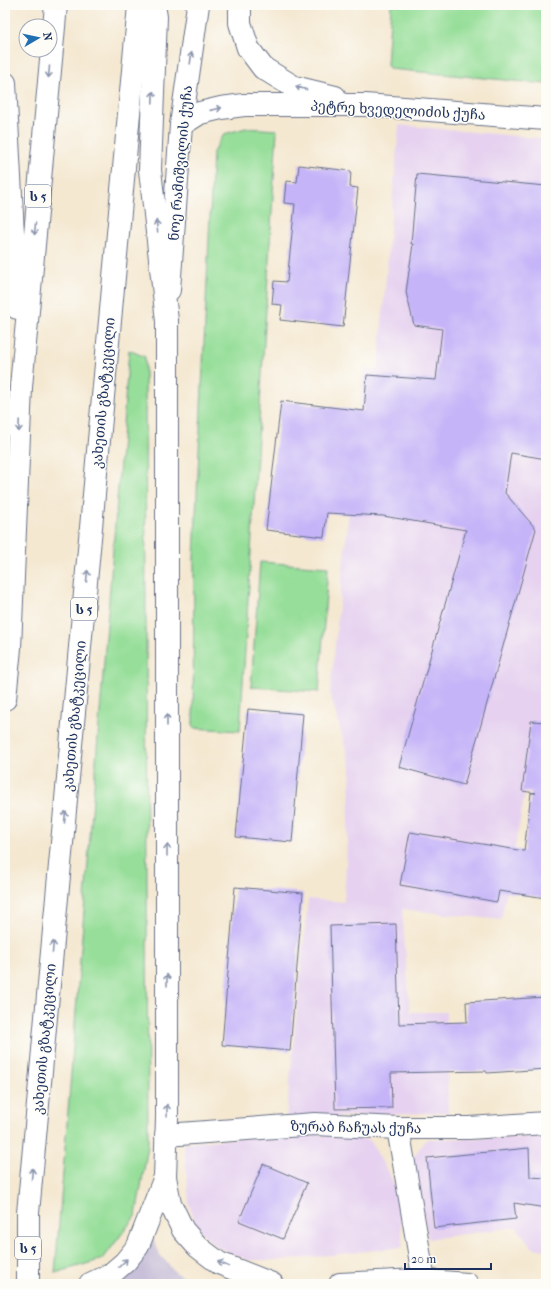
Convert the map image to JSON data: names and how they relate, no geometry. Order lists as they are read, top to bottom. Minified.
{"streets":{"main road":["პეტრე ხვედელიძის ქუჩა","ნოე რამიშვილის ქუჩა","ს 5","კახეთის გზატკეცილი","ზურაბ ჩაჩუას ქუჩა"]},"crossings":[["პეტრე ხვედელიძის ქუჩა","ნოე რამიშვილის ქუჩა"]],"one_way":["პეტრე ხვედელიძის ქუჩა"],"scale_bar":"20 m","north":"right"}
